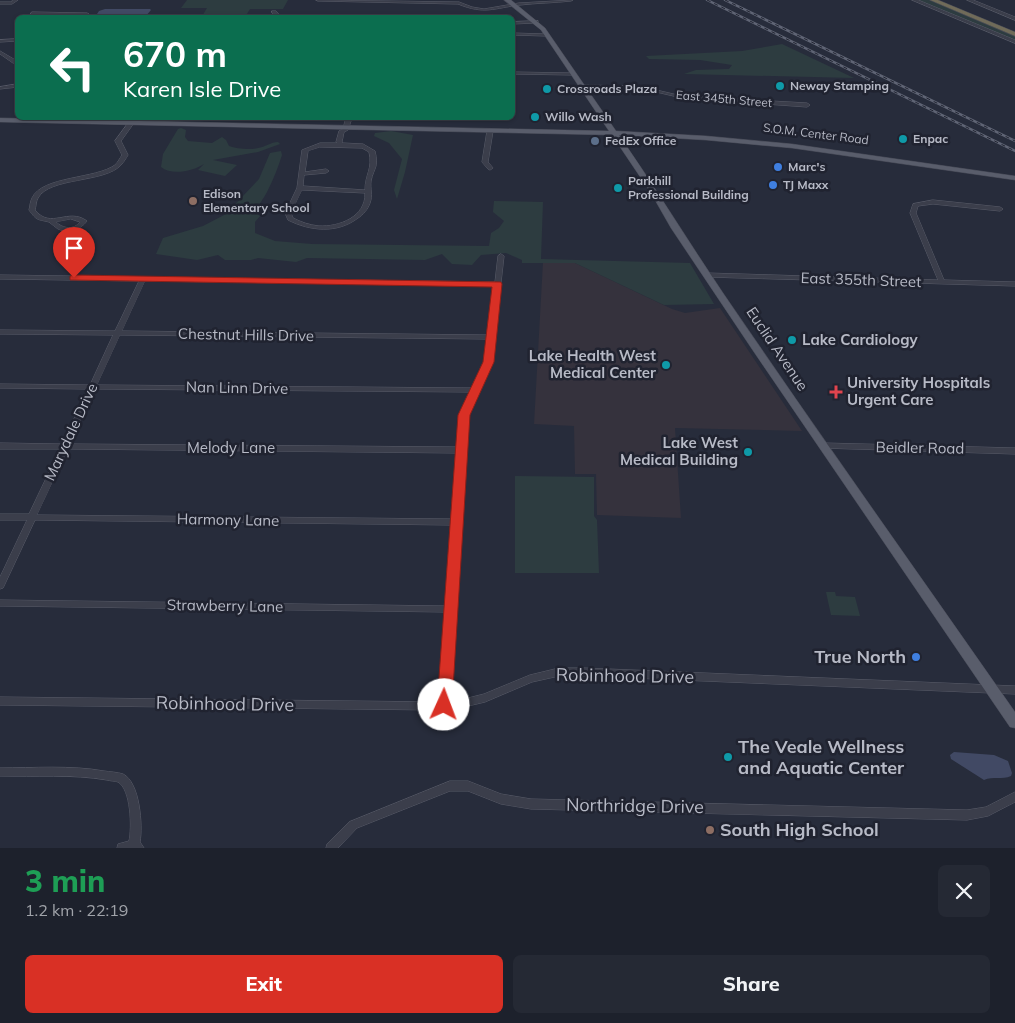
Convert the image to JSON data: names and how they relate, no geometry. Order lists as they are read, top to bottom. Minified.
{"streets":{"main road":["S.O.M. Center Road","Euclid Avenue"],"street":["East 345th Street","East 355th Street","Chestnut Hills Drive","Nan Linn Drive","Marydale Drive","Melody Lane","Beidler Road","Harmony Lane","Strawberry Lane","Robinhood Drive","Northridge Drive"]},"crossings":[["East 345th Street","Euclid Avenue"],["S.O.M. Center Road","Euclid Avenue"],["East 355th Street","Euclid Avenue"],["Chestnut Hills Drive","Marydale Drive"],["Euclid Avenue","Beidler Road"],["Euclid Avenue","Robinhood Drive"],["Nan Linn Drive","Marydale Drive"],["Marydale Drive","Melody Lane"],["Marydale Drive","Harmony Lane"]],"places":{"other":["Neway Stamping","Crossroads Plaza","Willo Wash","Enpac","FedEx Office","Marc's","TJ Maxx","Parkhill Professional Building","Edison Elementary School","Lake Cardiology","Lake Health West Medical Center","Lake West Medical Building","True North","The Veale Wellness and Aquatic Center","South High School"],"health":["University Hospitals Urgent Care"]},"page":{"turn":["670 m","Karen Isle Drive"],"heading":["3 min","1.2 km · 22:19"],"buttons":["Exit","Share"]}}
